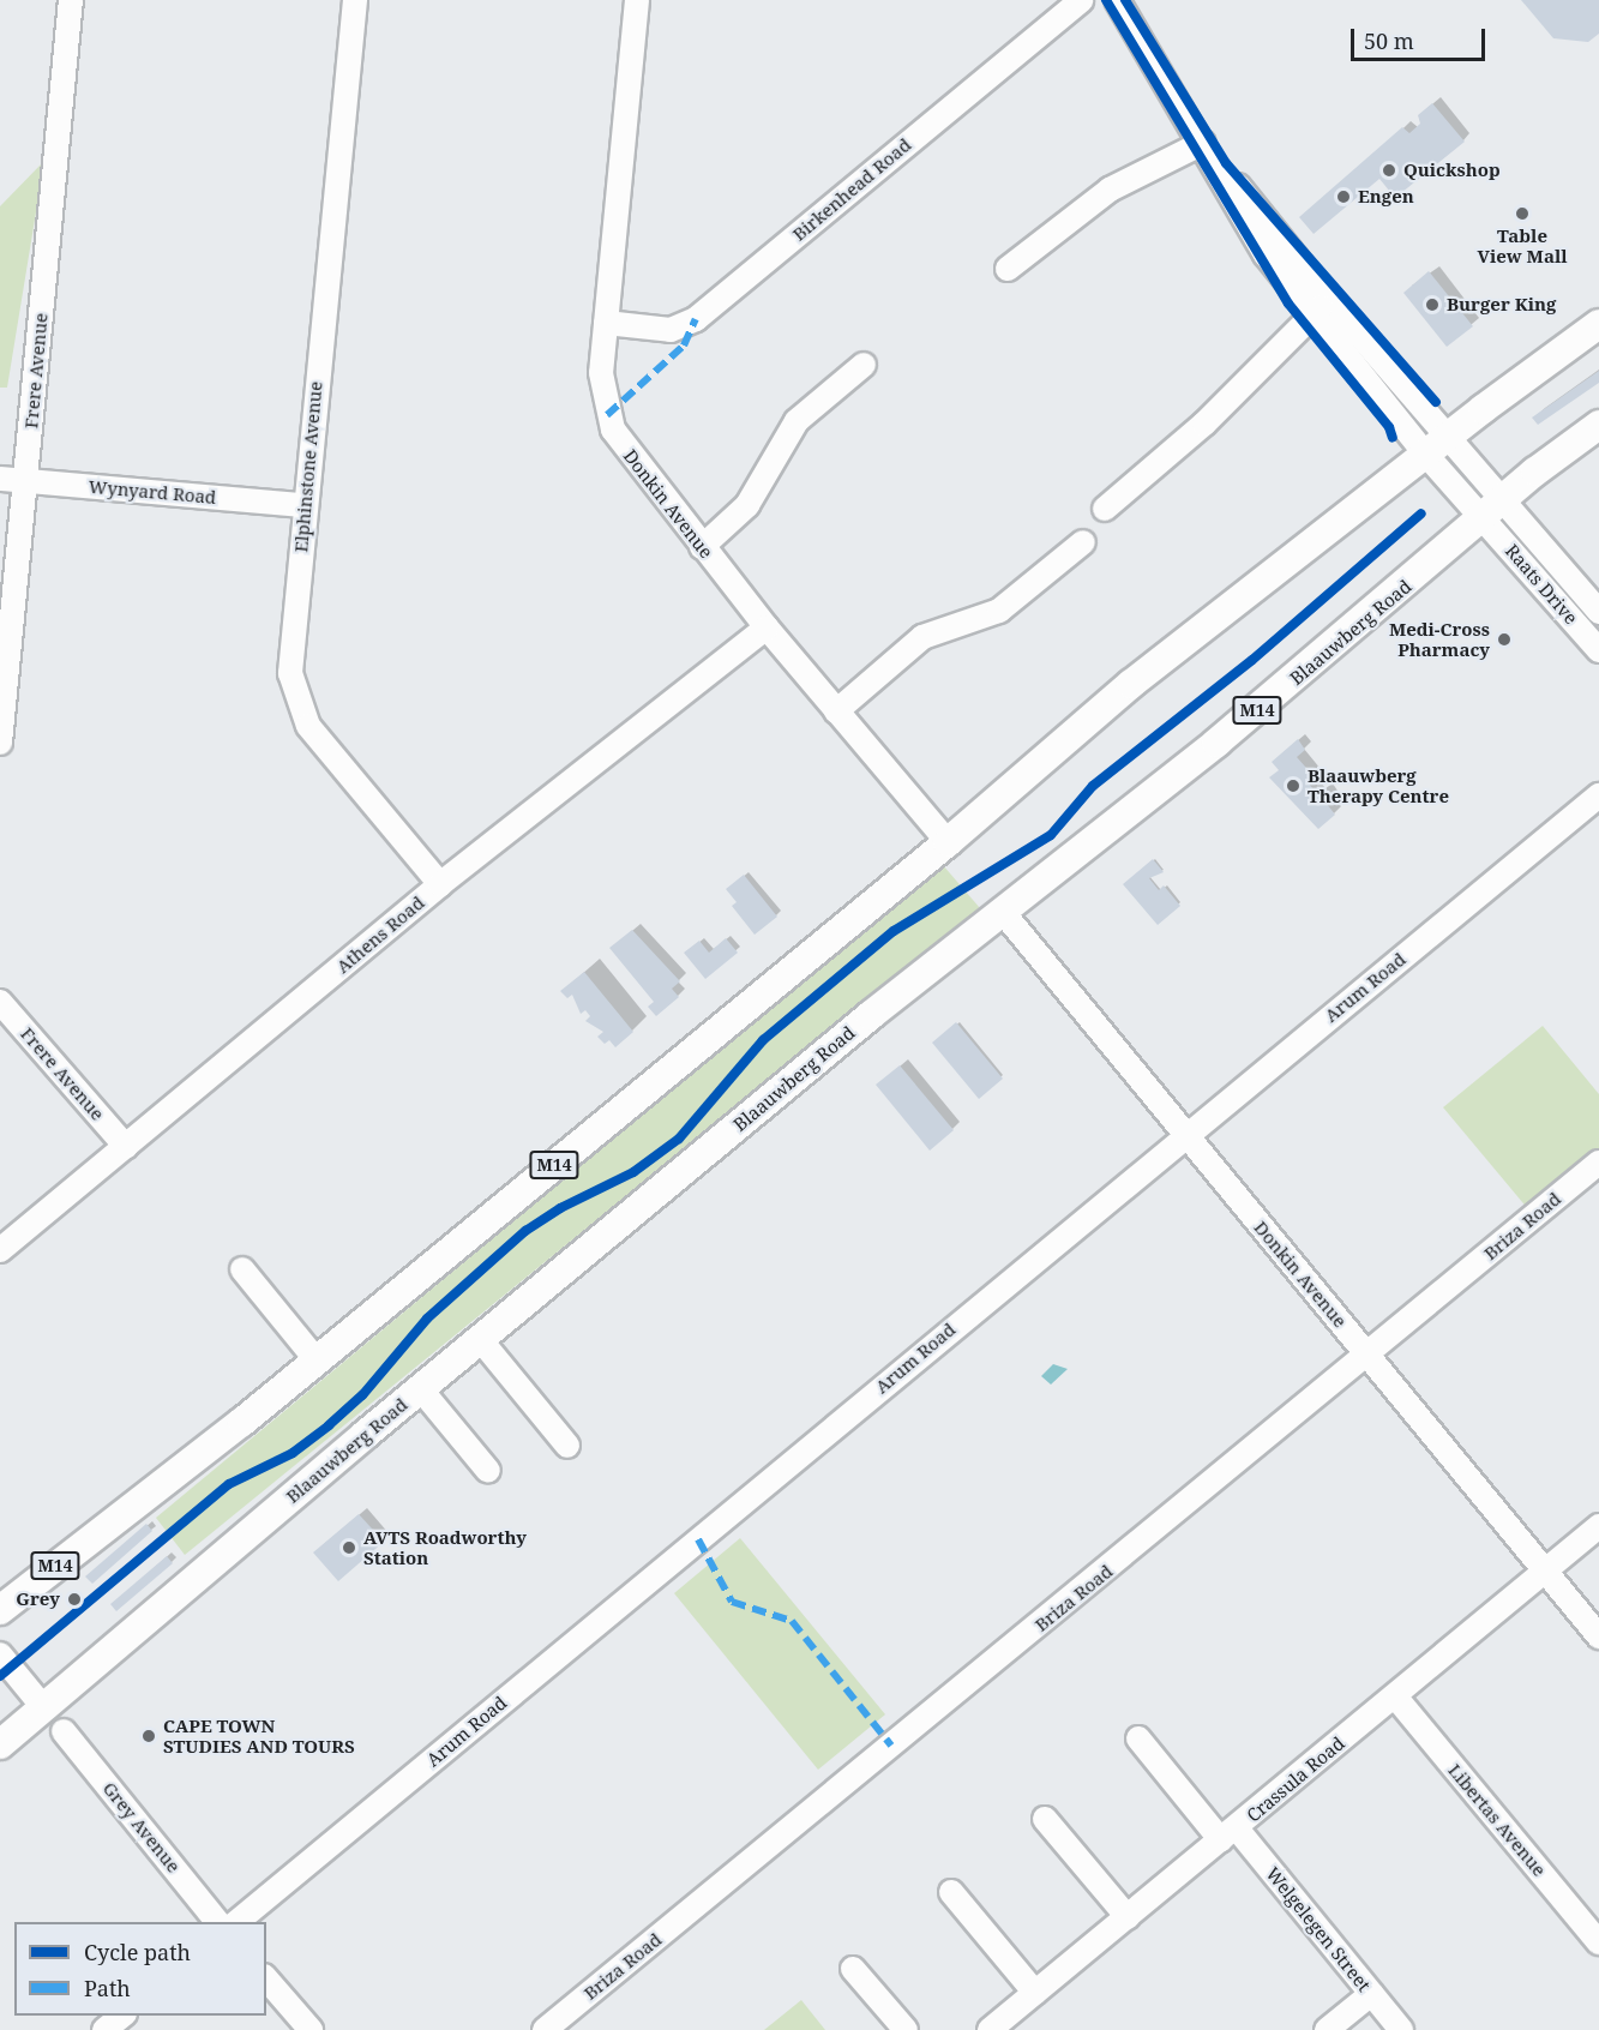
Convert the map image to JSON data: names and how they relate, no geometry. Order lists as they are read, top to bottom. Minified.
{"streets":{"main road":["Blaauwberg Road","M14"],"street":["Birkenhead Road","Frere Avenue","Elphinstone Avenue","Wynyard Road","Donkin Avenue","Raats Drive","Athens Road","Arum Road","Briza Road","Crassula Road","Libertas Avenue","Grey Avenue","Welgelegen Street"]},"crossings":[["Birkenhead Road","Donkin Avenue"],["Frere Avenue","Wynyard Road"],["Frere Avenue","Athens Road"],["Elphinstone Avenue","Wynyard Road"],["Elphinstone Avenue","Athens Road"],["Donkin Avenue","Blaauwberg Road"],["Donkin Avenue","M14"],["Donkin Avenue","Athens Road"],["Donkin Avenue","Arum Road"],["Donkin Avenue","Briza Road"],["Donkin Avenue","Crassula Road"],["Raats Drive","Blaauwberg Road"],["Crassula Road","Libertas Avenue"],["Crassula Road","Welgelegen Street"]],"places":["Quickshop","Engen","Table View Mall","Burger King","Medi-Cross Pharmacy","Blaauwberg Therapy Centre","AVTS Roadworthy Station","Grey","CAPE TOWN STUDIES AND TOURS"],"legend":["Cycle path","Path"],"scale_bar":"50 m"}
